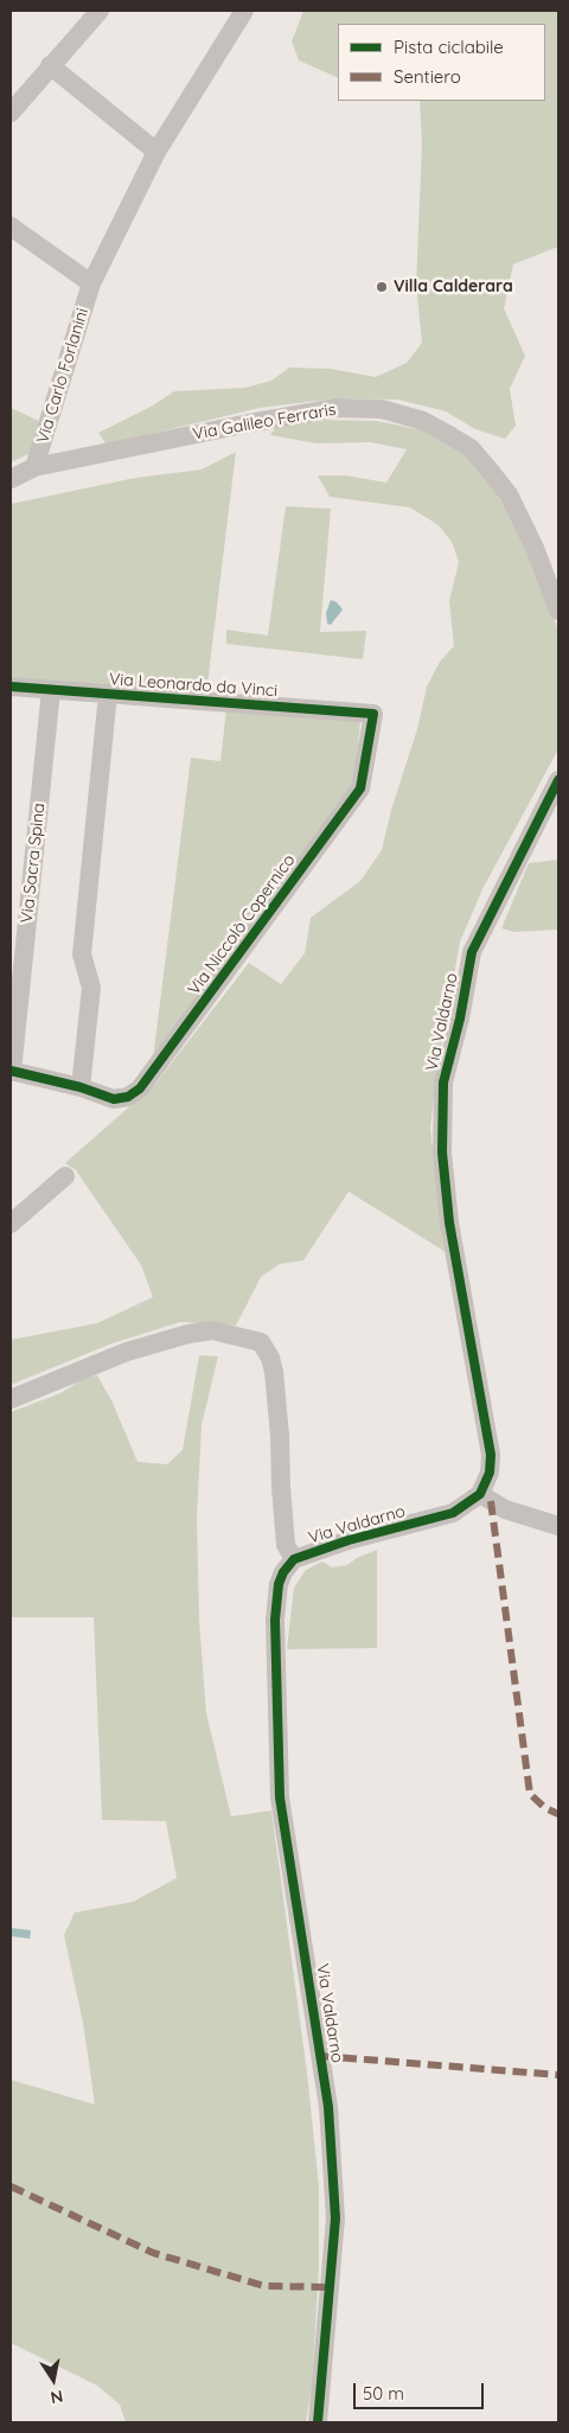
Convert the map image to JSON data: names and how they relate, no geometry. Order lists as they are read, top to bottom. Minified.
{"streets":{"street":["Via Carlo Forlanini","Via Galileo Ferraris","Via Leonardo da Vinci","Via Sacra Spina","Via Niccolò Copernico","Via Valdarno"]},"crossings":[["Via Carlo Forlanini","Via Galileo Ferraris"],["Via Leonardo da Vinci","Via Sacra Spina"],["Via Leonardo da Vinci","Via Niccolò Copernico"],["Via Sacra Spina","Via Niccolò Copernico"]],"places":["Villa Calderara"],"legend":["Pista ciclabile","Sentiero"],"scale_bar":"50 m","north":"bottom"}
